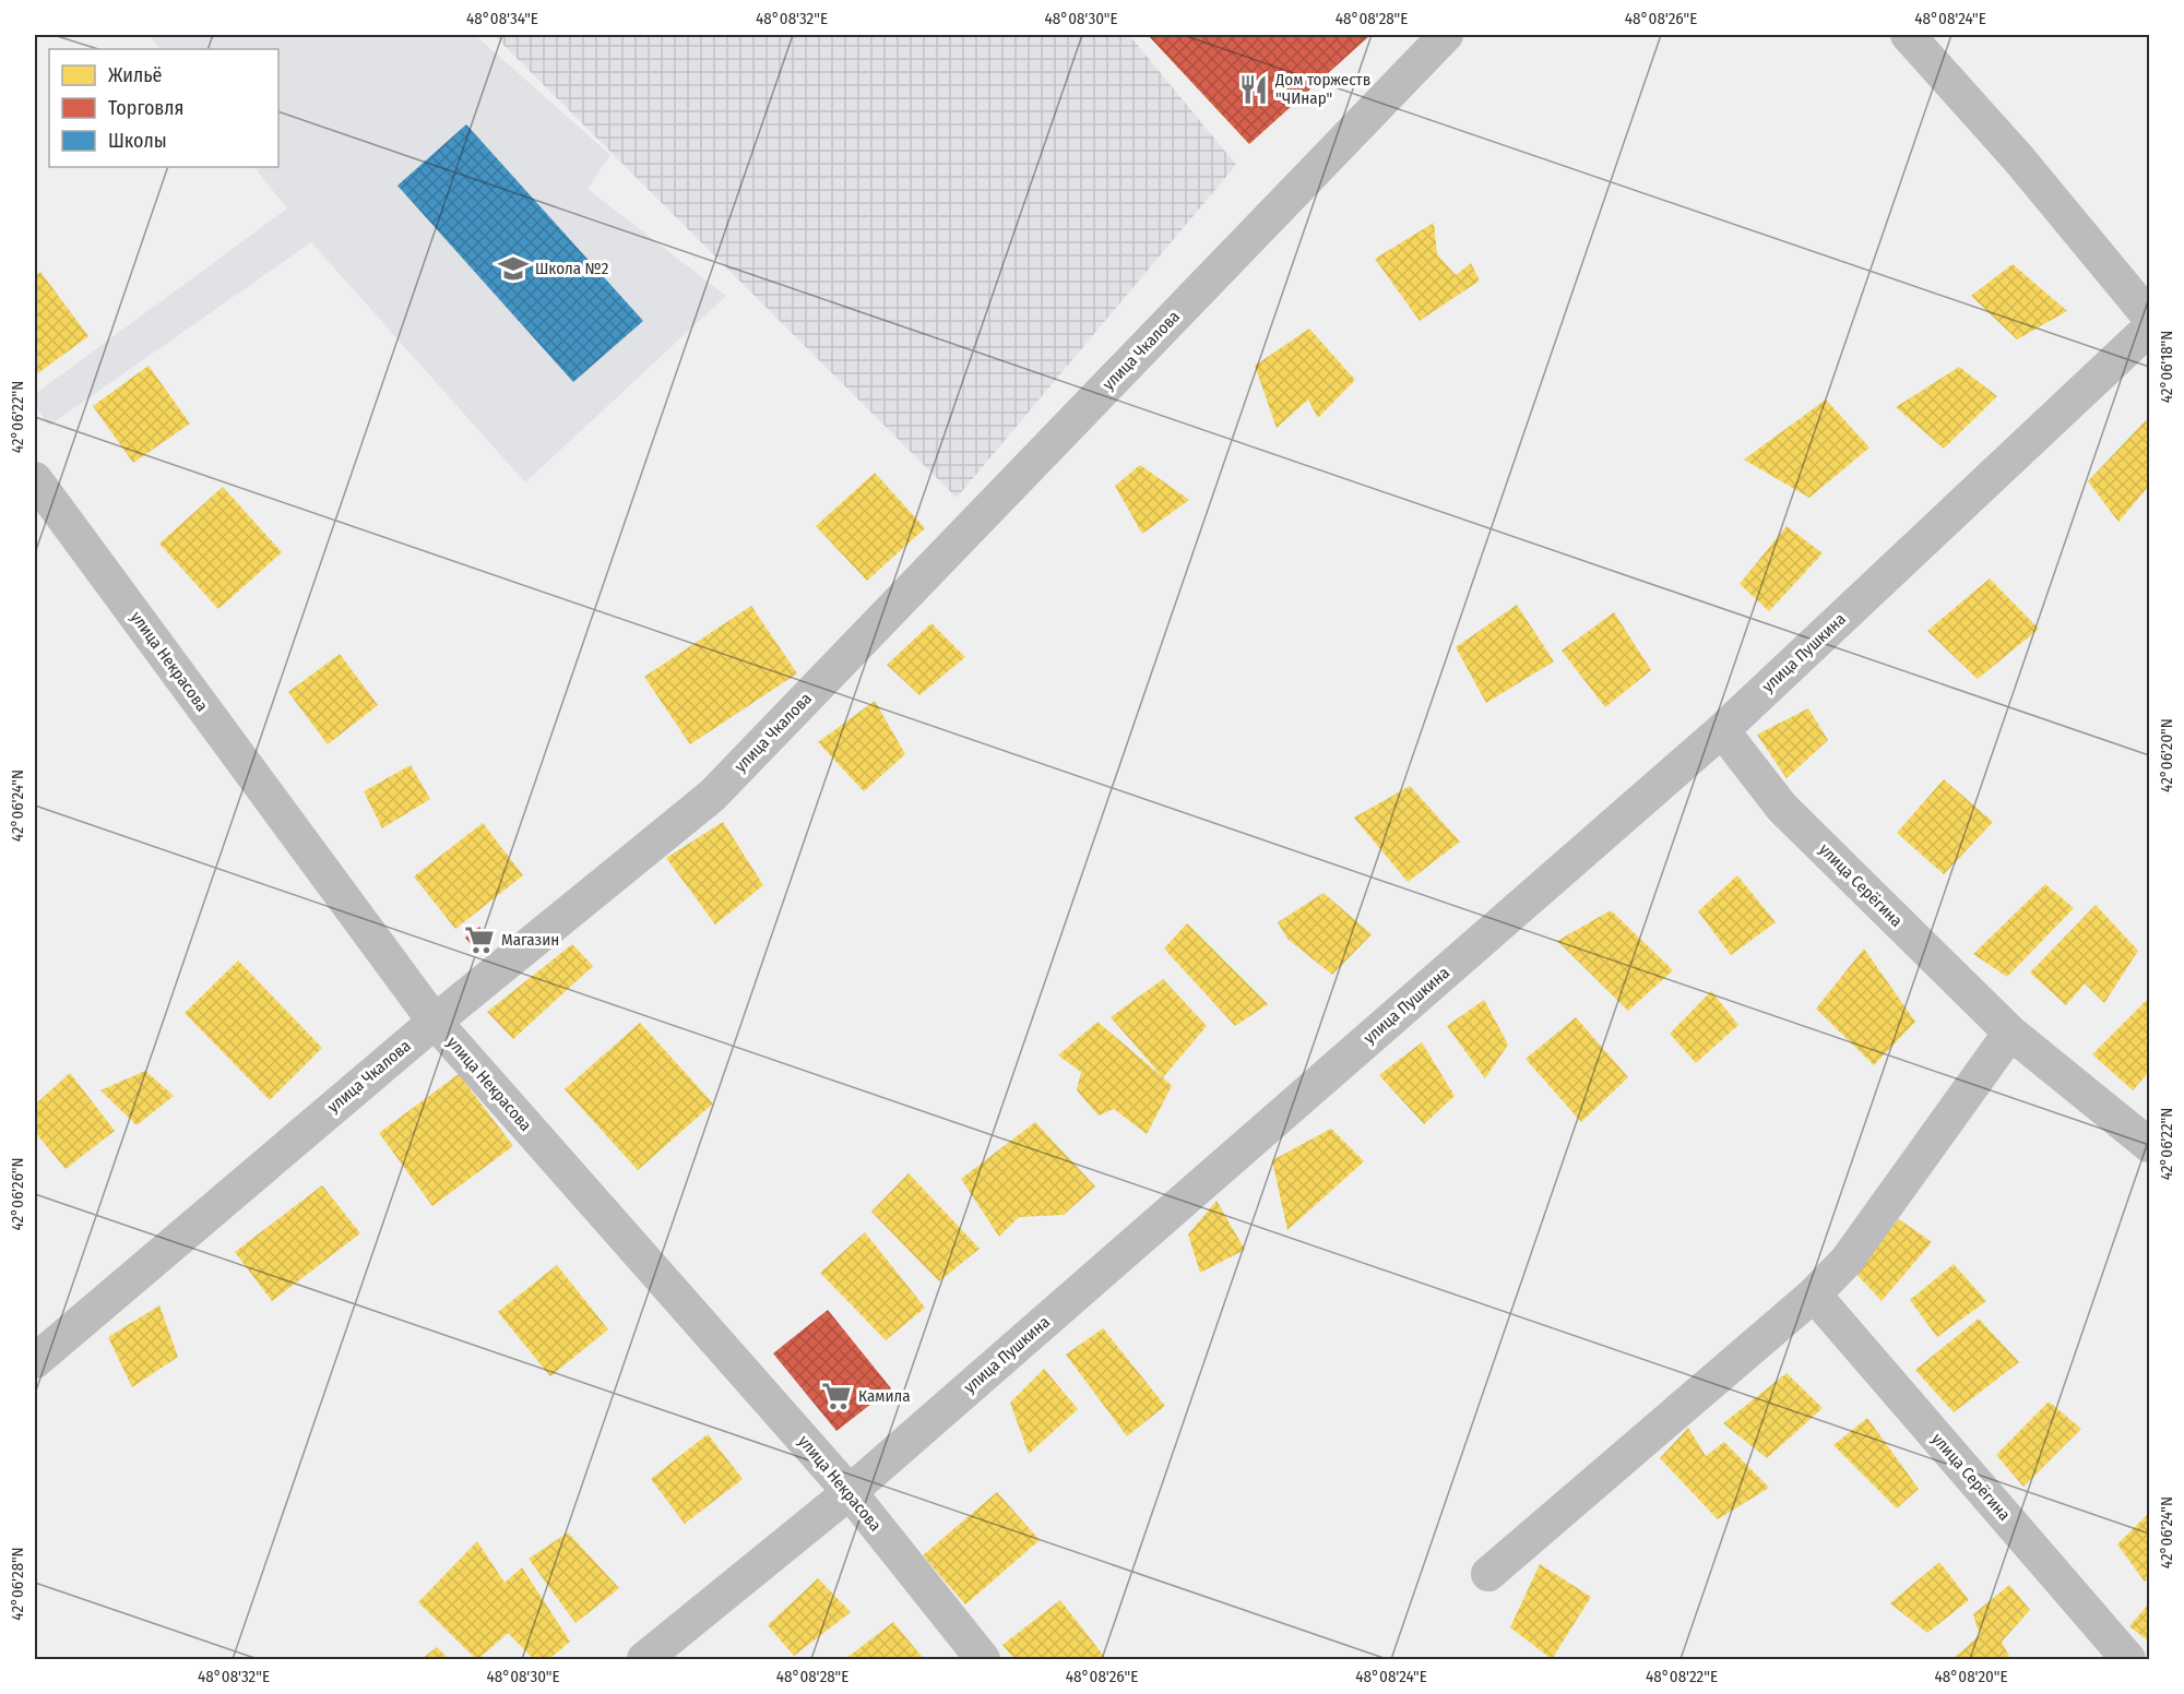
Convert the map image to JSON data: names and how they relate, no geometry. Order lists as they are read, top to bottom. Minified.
{"streets":{"street":["улица Чкалова","улица Пушкина","улица Некрасова","улица Серёгина"]},"crossings":[["улица Чкалова","улица Некрасова"],["улица Пушкина","улица Некрасова"],["улица Пушкина","улица Серёгина"]],"places":{"restaurant":["Дом торжеств \"ЧИнар\""],"school or university":["Школа №2"],"supermarket":["Магазин","Камила"]},"legend":["Жильё","Торговля","Школы"],"coordinates":["48°08'34\"E","48°08'32\"E","48°08'30\"E","48°08'28\"E","48°08'26\"E","48°08'24\"E","42°06'18\"N","42°06'22\"N","42°06'20\"N","42°06'24\"N","42°06'26\"N","42°06'28\"N","48°08'22\"E","48°08'20\"E"]}
